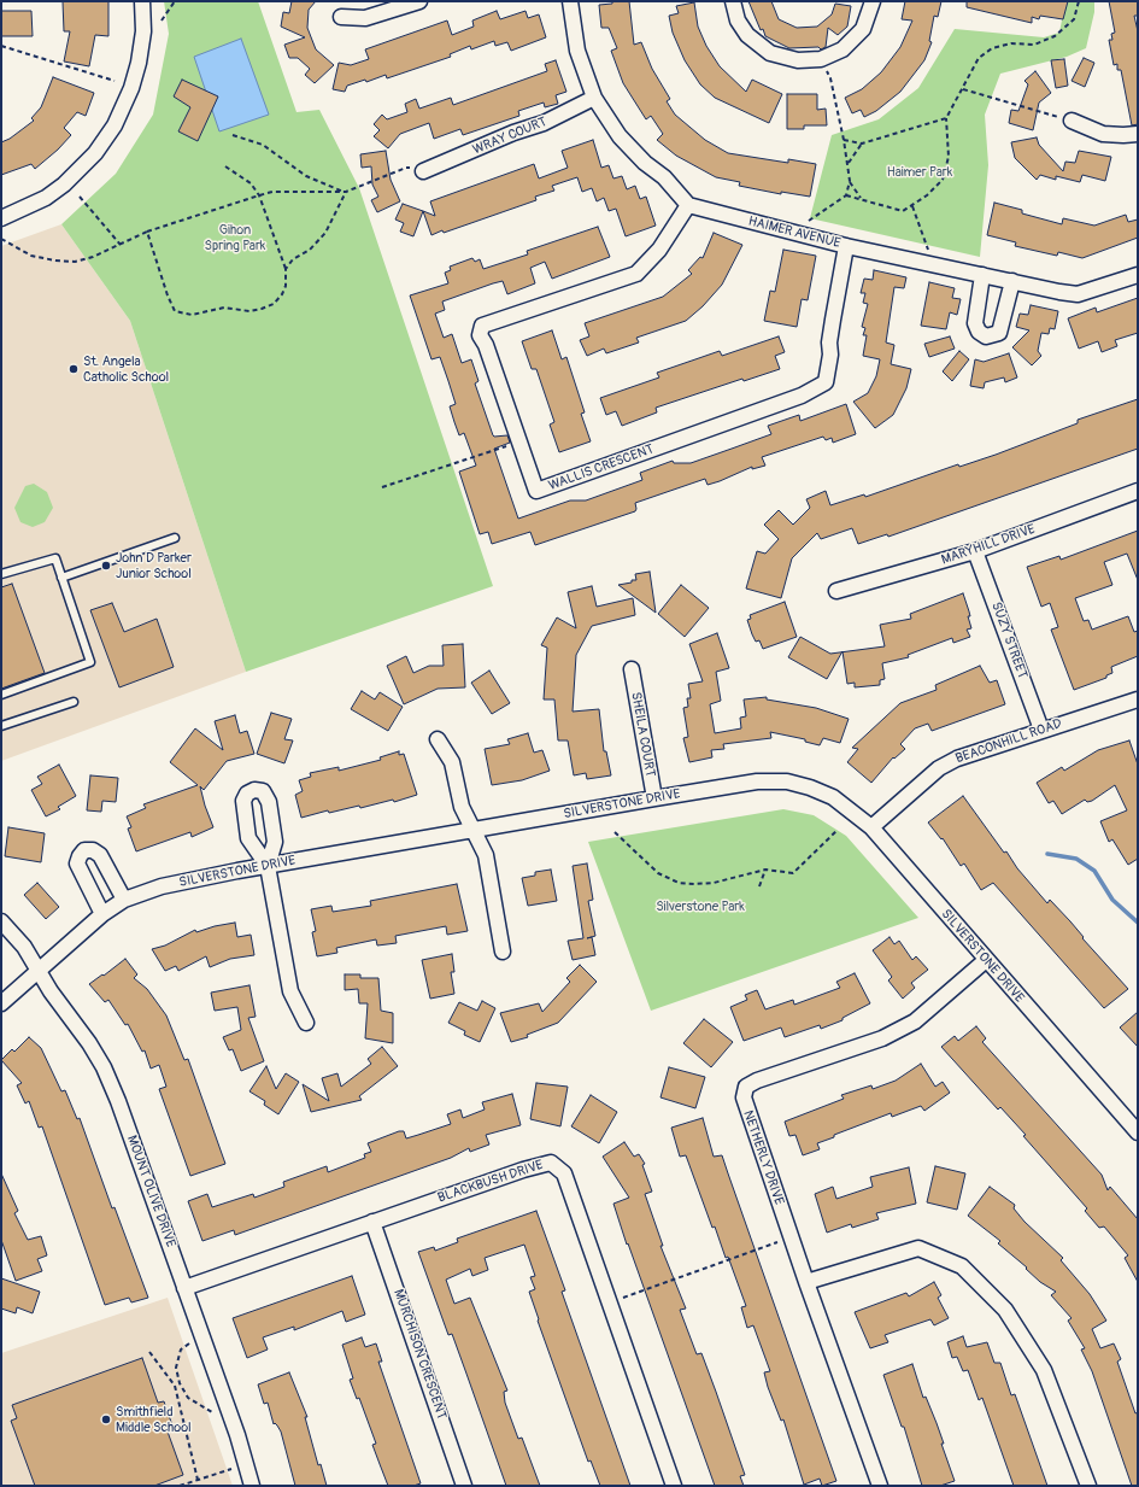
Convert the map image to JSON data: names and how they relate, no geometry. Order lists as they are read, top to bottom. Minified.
{"streets":{"street":["WRAY COURT","HAIMER AVENUE","WALLIS CRESCENT","MARYHILL DRIVE","SUZY STREET","SHEILA COURT","BEACONHILL ROAD","SILVERSTONE DRIVE","NETHERLY DRIVE","BLACKBUSH DRIVE","MOUNT OLIVE DRIVE","MURCHISON CRESCENT"]},"crossings":[["HAIMER AVENUE","WALLIS CRESCENT"],["MARYHILL DRIVE","SUZY STREET"],["SUZY STREET","BEACONHILL ROAD"],["SHEILA COURT","SILVERSTONE DRIVE"],["BEACONHILL ROAD","SILVERSTONE DRIVE"],["SILVERSTONE DRIVE","NETHERLY DRIVE"],["SILVERSTONE DRIVE","MOUNT OLIVE DRIVE"],["BLACKBUSH DRIVE","MOUNT OLIVE DRIVE"],["BLACKBUSH DRIVE","MURCHISON CRESCENT"]],"parks":["Haimer Park","Gihon Spring Park","Silverstone Park"],"places":["St. Angela Catholic School","John D Parker Junior School","Smithfield Middle School"]}
